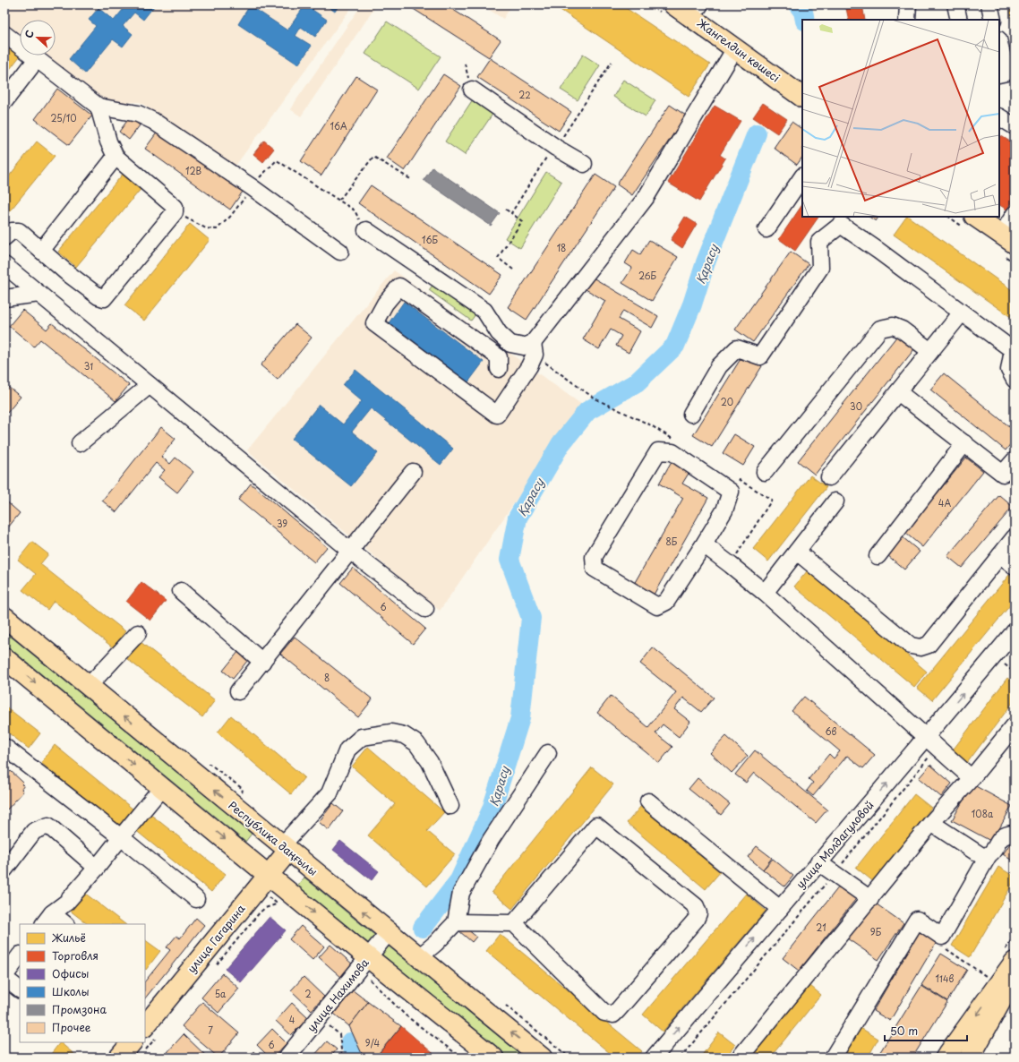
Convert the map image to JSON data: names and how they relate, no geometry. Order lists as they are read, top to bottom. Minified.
{"streets":{"main road":["Жангелдин көшесі","Республика даңғылы","улица Гагарина"],"street":["улица Молдагуловой","улица Нахимова"]},"crossings":[["Республика даңғылы","улица Гагарина"],["Республика даңғылы","улица Нахимова"]],"water":["Қарасу"],"house_numbers":["22","25/10","16А","12В","16Б","18","26Б","31","20","30","4А","39","8Б","6","8","6в","108а","21","9Б","114в","5а","2","4","7","9/4","6"],"legend":["Жильё","Торговля","Офисы","Школы","Промзона","Прочее"],"scale_bar":"50 m","north":"left"}
